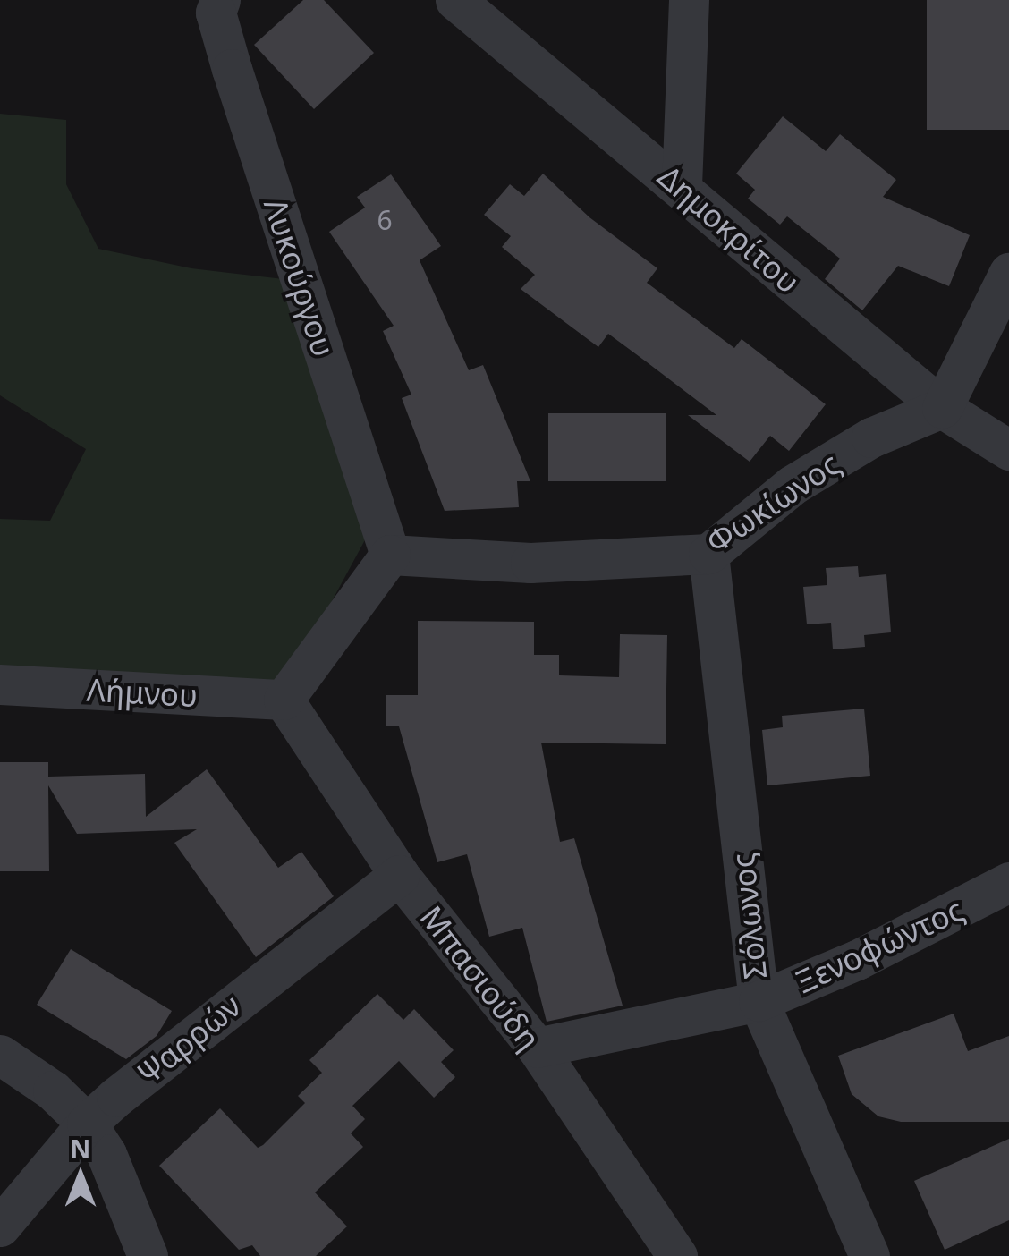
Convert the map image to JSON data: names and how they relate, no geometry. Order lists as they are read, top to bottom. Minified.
{"streets":{"street":["Δημοκρίτου","Λυκούργου","Φωκίωνος","Λήμνου","Σόλωνος","Ξενοφώντος","Μπασιούδη","Ψαρρών"]},"crossings":[["Δημοκρίτου","Φωκίωνος"],["Λυκούργου","Φωκίωνος"],["Φωκίωνος","Σόλωνος"],["Λήμνου","Μπασιούδη"],["Σόλωνος","Ξενοφώντος"],["Ξενοφώντος","Μπασιούδη"],["Μπασιούδη","Ψαρρών"]],"house_numbers":["6"],"north":"top"}
